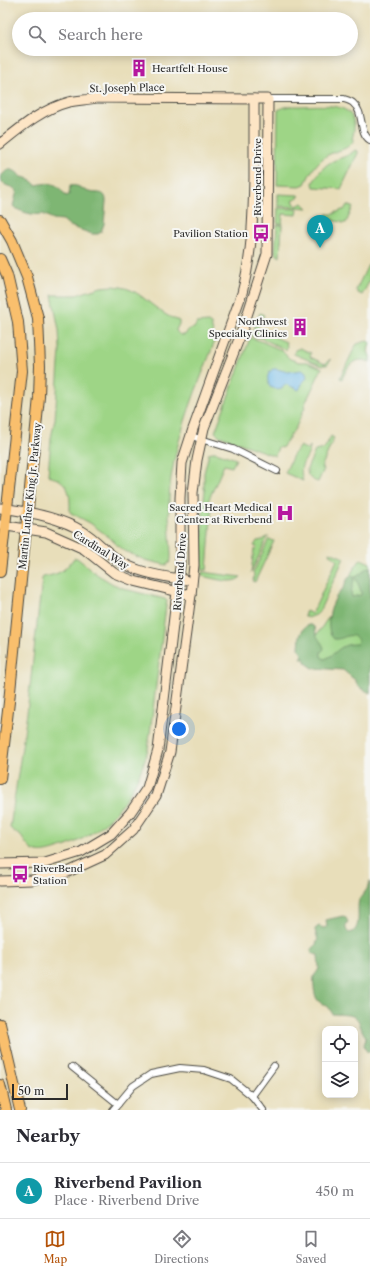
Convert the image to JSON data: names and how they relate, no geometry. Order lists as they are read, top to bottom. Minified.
{"streets":{"main road":["Martin Luther King Jr. Parkway"],"street":["St. Joseph Place","Riverbend Drive","Cardinal Way"]},"crossings":[["St. Joseph Place","Riverbend Drive"],["Riverbend Drive","Cardinal Way"],["Martin Luther King Jr. Parkway","Cardinal Way"]],"places":{"building":["Heartfelt House","Northwest Specialty Clinics"],"bus stop":["Pavilion Station","RiverBend Station"],"hospital":["Sacred Heart Medical Center at Riverbend"]},"scale_bar":"50 m","page":{"search":"Search here","pins":"A","scale":"50 m","heading":"Nearby","list":[{"mark":"A","name":"Riverbend Pavilion","note":"Place · Riverbend Drive","value":"450 m"}],"nav":["Map","Directions","Saved"]}}
